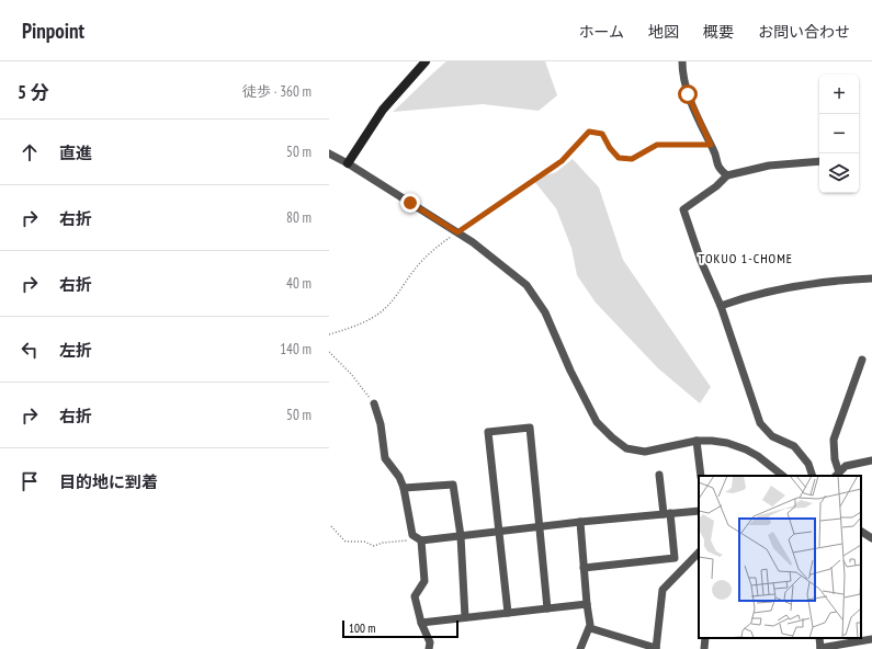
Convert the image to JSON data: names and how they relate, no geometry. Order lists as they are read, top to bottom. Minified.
{"districts":["TOKUO 1-CHOME"],"scale_bar":"100 m","page":{"header":"Pinpoint","nav":["ホーム","地図","概要","お問い合わせ"],"heading":["5 分","徒歩 · 360 m"],"map_buttons":["+","−"],"list":[["直進","50 m"],["右折","80 m"],["右折","40 m"],["左折","140 m"],["右折","50 m"],"目的地に到着"],"scale":"100 m"}}
